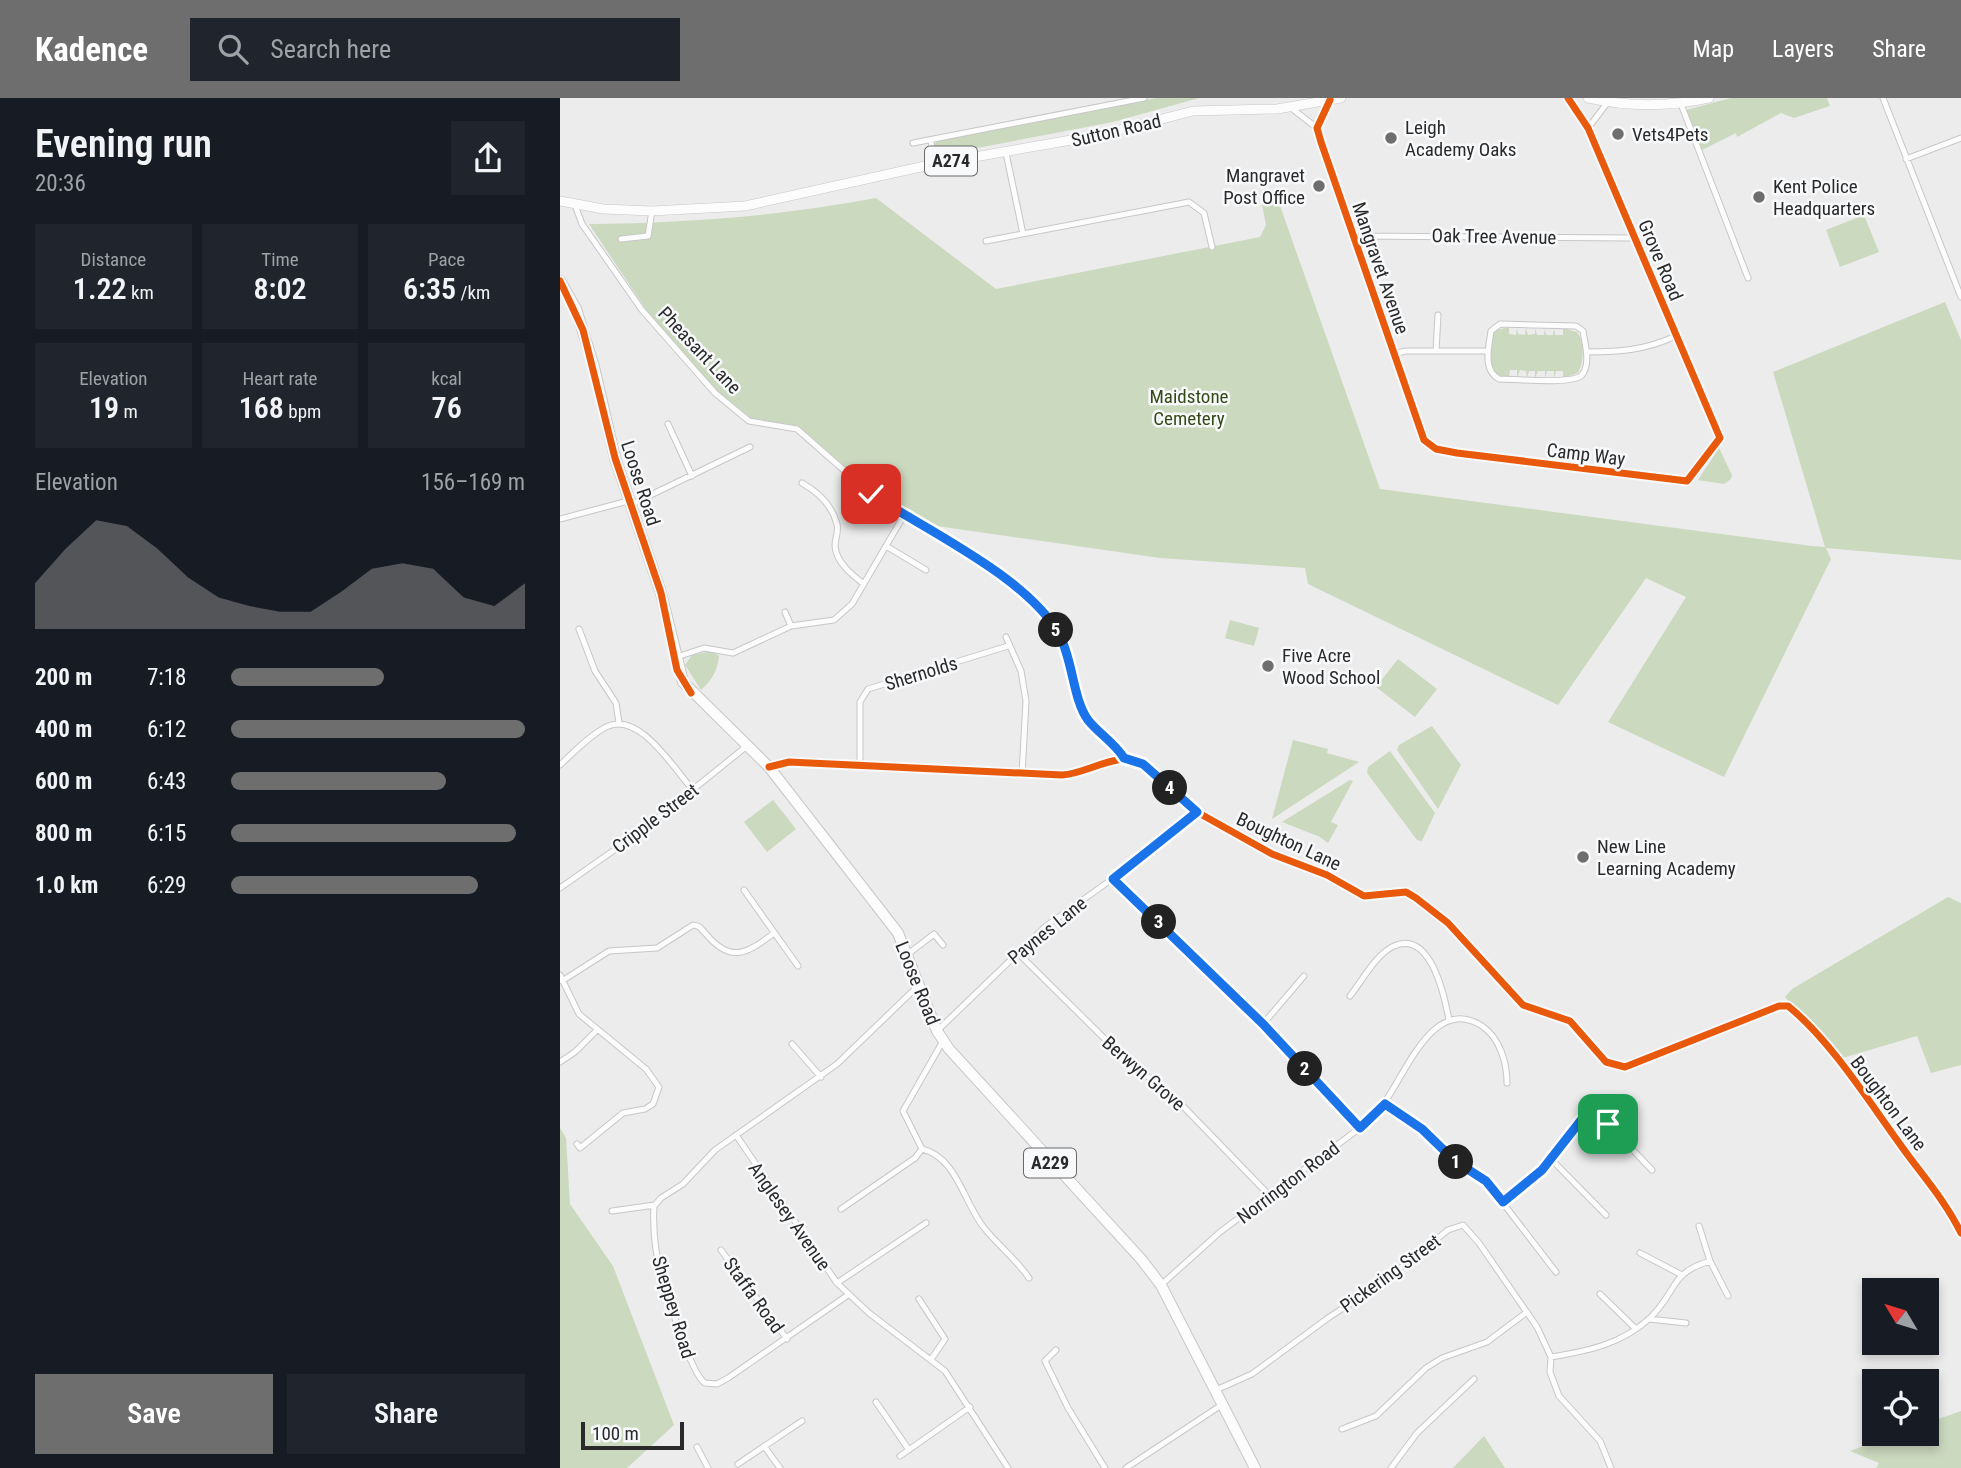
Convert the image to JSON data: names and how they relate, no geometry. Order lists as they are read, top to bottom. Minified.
{"streets":{"highway":["Loose Road","A229"],"main road":["Sutton Road","A274"],"street":["Oak Tree Avenue","Grove Road","Mangravet Avenue","Pheasant Lane","Camp Way","Shernolds","Cripple Street","Boughton Lane","Paynes Lane","Berwyn Grove","Norrington Road","Anglesey Avenue","Pickering Street","Staffa Road","Sheppey Road"]},"crossings":[["Sutton Road","Pheasant Lane"],["Oak Tree Avenue","Grove Road"],["Oak Tree Avenue","Mangravet Avenue"],["Grove Road","Camp Way"],["Mangravet Avenue","Camp Way"],["Pheasant Lane","Boughton Lane"],["Loose Road","Cripple Street"],["Loose Road","Paynes Lane"],["Loose Road","Norrington Road"],["Loose Road","Pickering Street"],["Boughton Lane","Paynes Lane"],["Paynes Lane","Berwyn Grove"],["Berwyn Grove","Norrington Road"],["Anglesey Avenue","Sheppey Road"],["Staffa Road","Sheppey Road"]],"parks":["Maidstone Cemetery"],"places":["Vets4Pets","Leigh Academy Oaks","Mangravet Post Office","Kent Police Headquarters","Five Acre Wood School","New Line Learning Academy"],"scale_bar":"100 m","north":"top left","page":{"header":"Kadence","search":"Search here","nav":["Map","Layers","Share"],"heading":["Evening run","20:36"],"stats":[["Distance","1.22 km"],["Time","8:02"],["Pace","6:35 /km"],["Elevation","19 m"],["Heart rate","168 bpm"],["kcal","76"]],"chart":["Elevation","156–169 m"],"pins":["5","4","3","2","1"],"list":[{"name":"200 m","note":"7:18"},{"name":"400 m","note":"6:12"},{"name":"600 m","note":"6:43"},{"name":"800 m","note":"6:15"},{"name":"1.0 km","note":"6:29"}],"buttons":["Save","Share"],"scale":"100 m"}}
